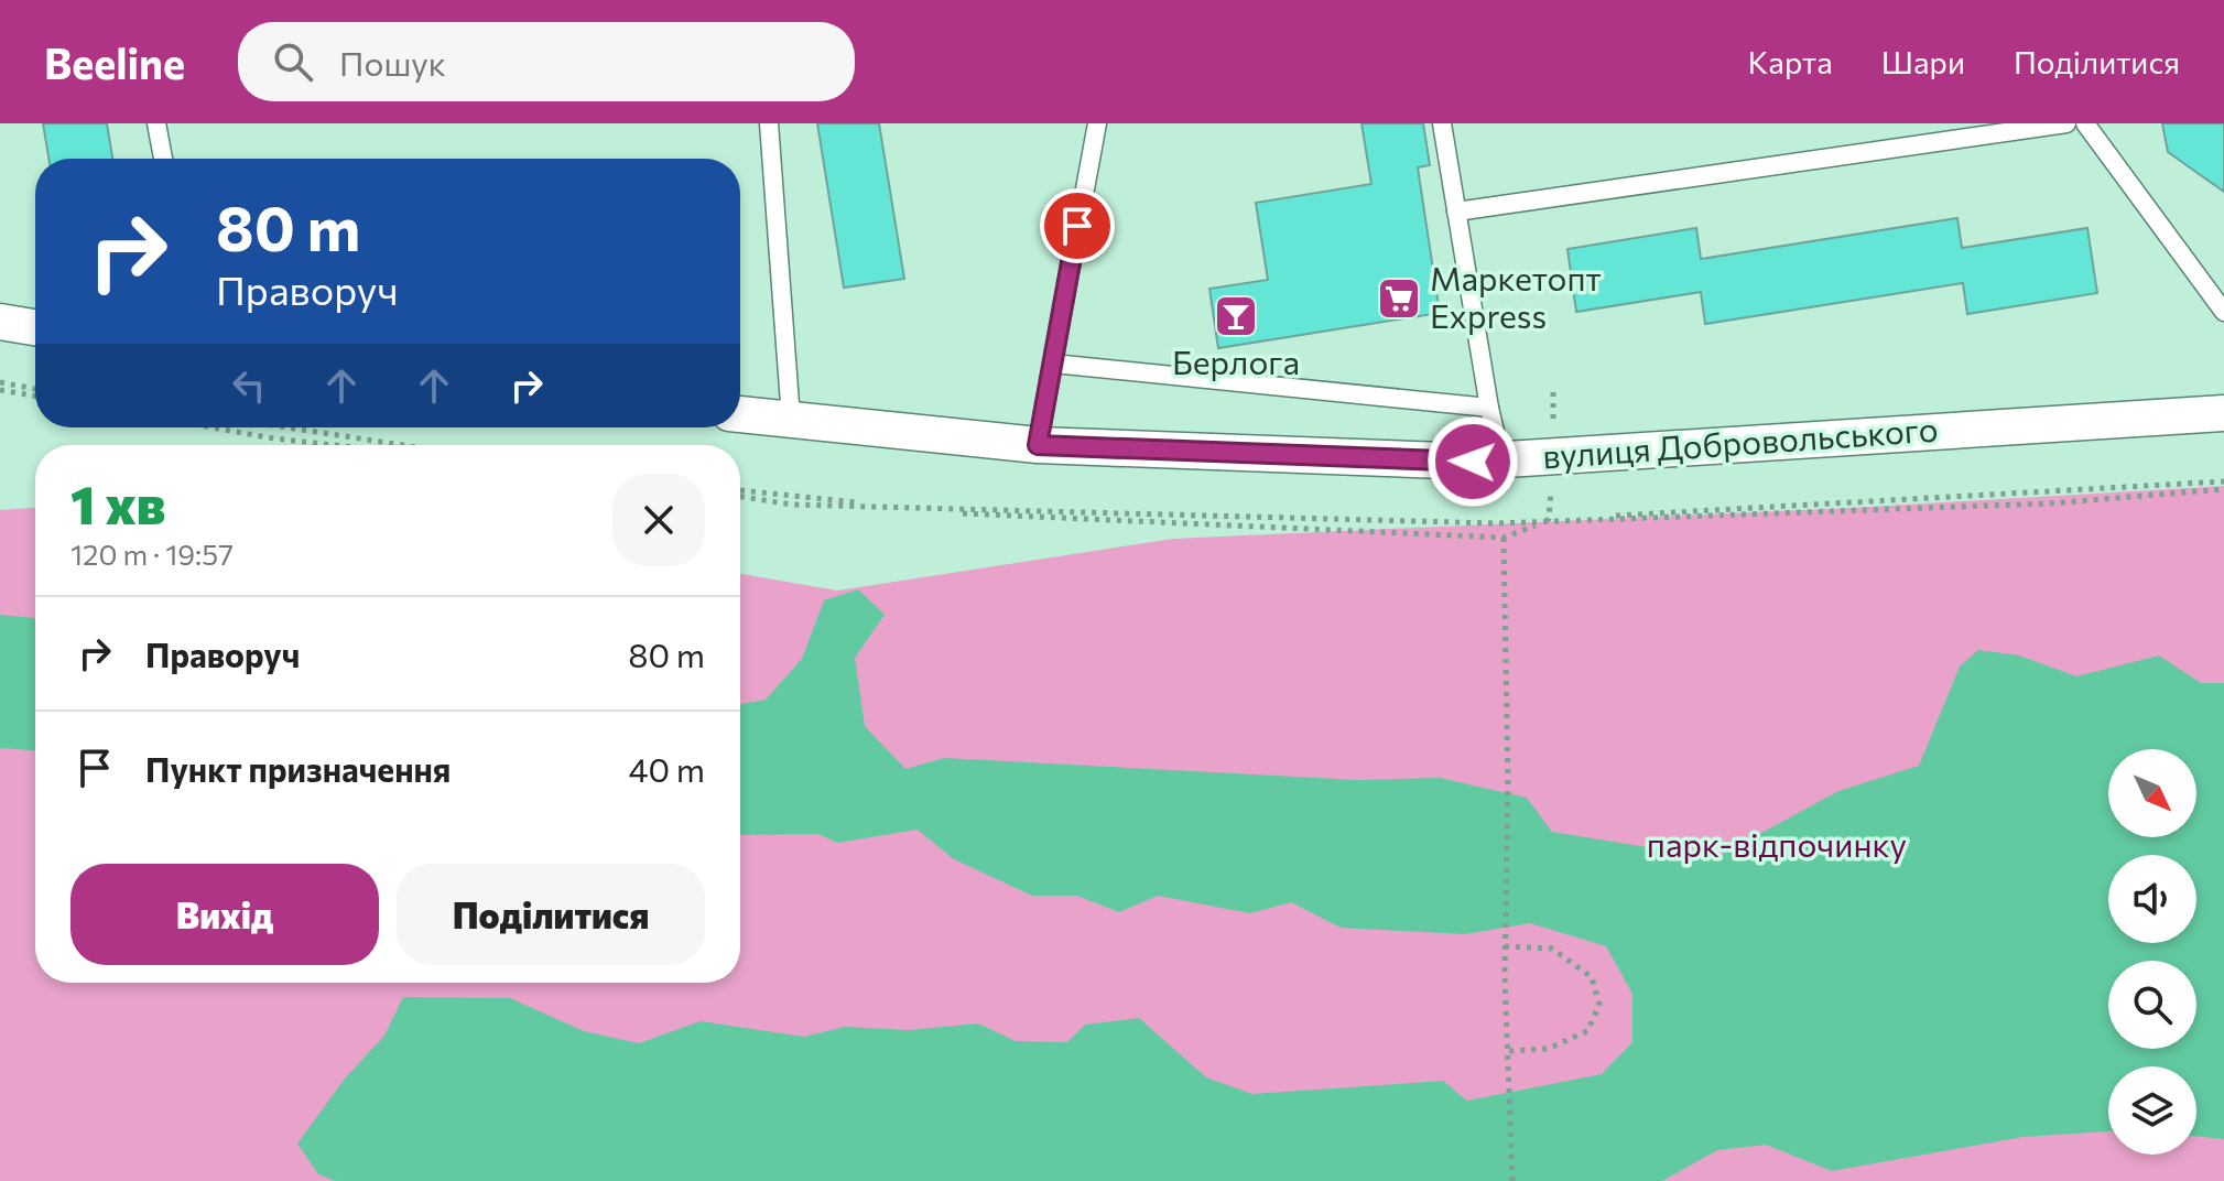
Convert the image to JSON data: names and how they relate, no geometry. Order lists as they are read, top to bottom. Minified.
{"streets":{"street":["вулиця Добровольського"]},"parks":["парк-відпочинку"],"places":{"supermarket":["Маркетопт Express"],"bar":["Берлога"]},"north":"bottom right","page":{"header":"Beeline","search":"Пошук","nav":["Карта","Шари","Поділитися"],"turn":["80 m","Праворуч"],"heading":["1 хв","120 m · 19:57"],"list":[{"name":"Праворуч","value":"80 m"},{"name":"Пункт призначення","value":"40 m"}],"buttons":["Вихід","Поділитися"]}}
